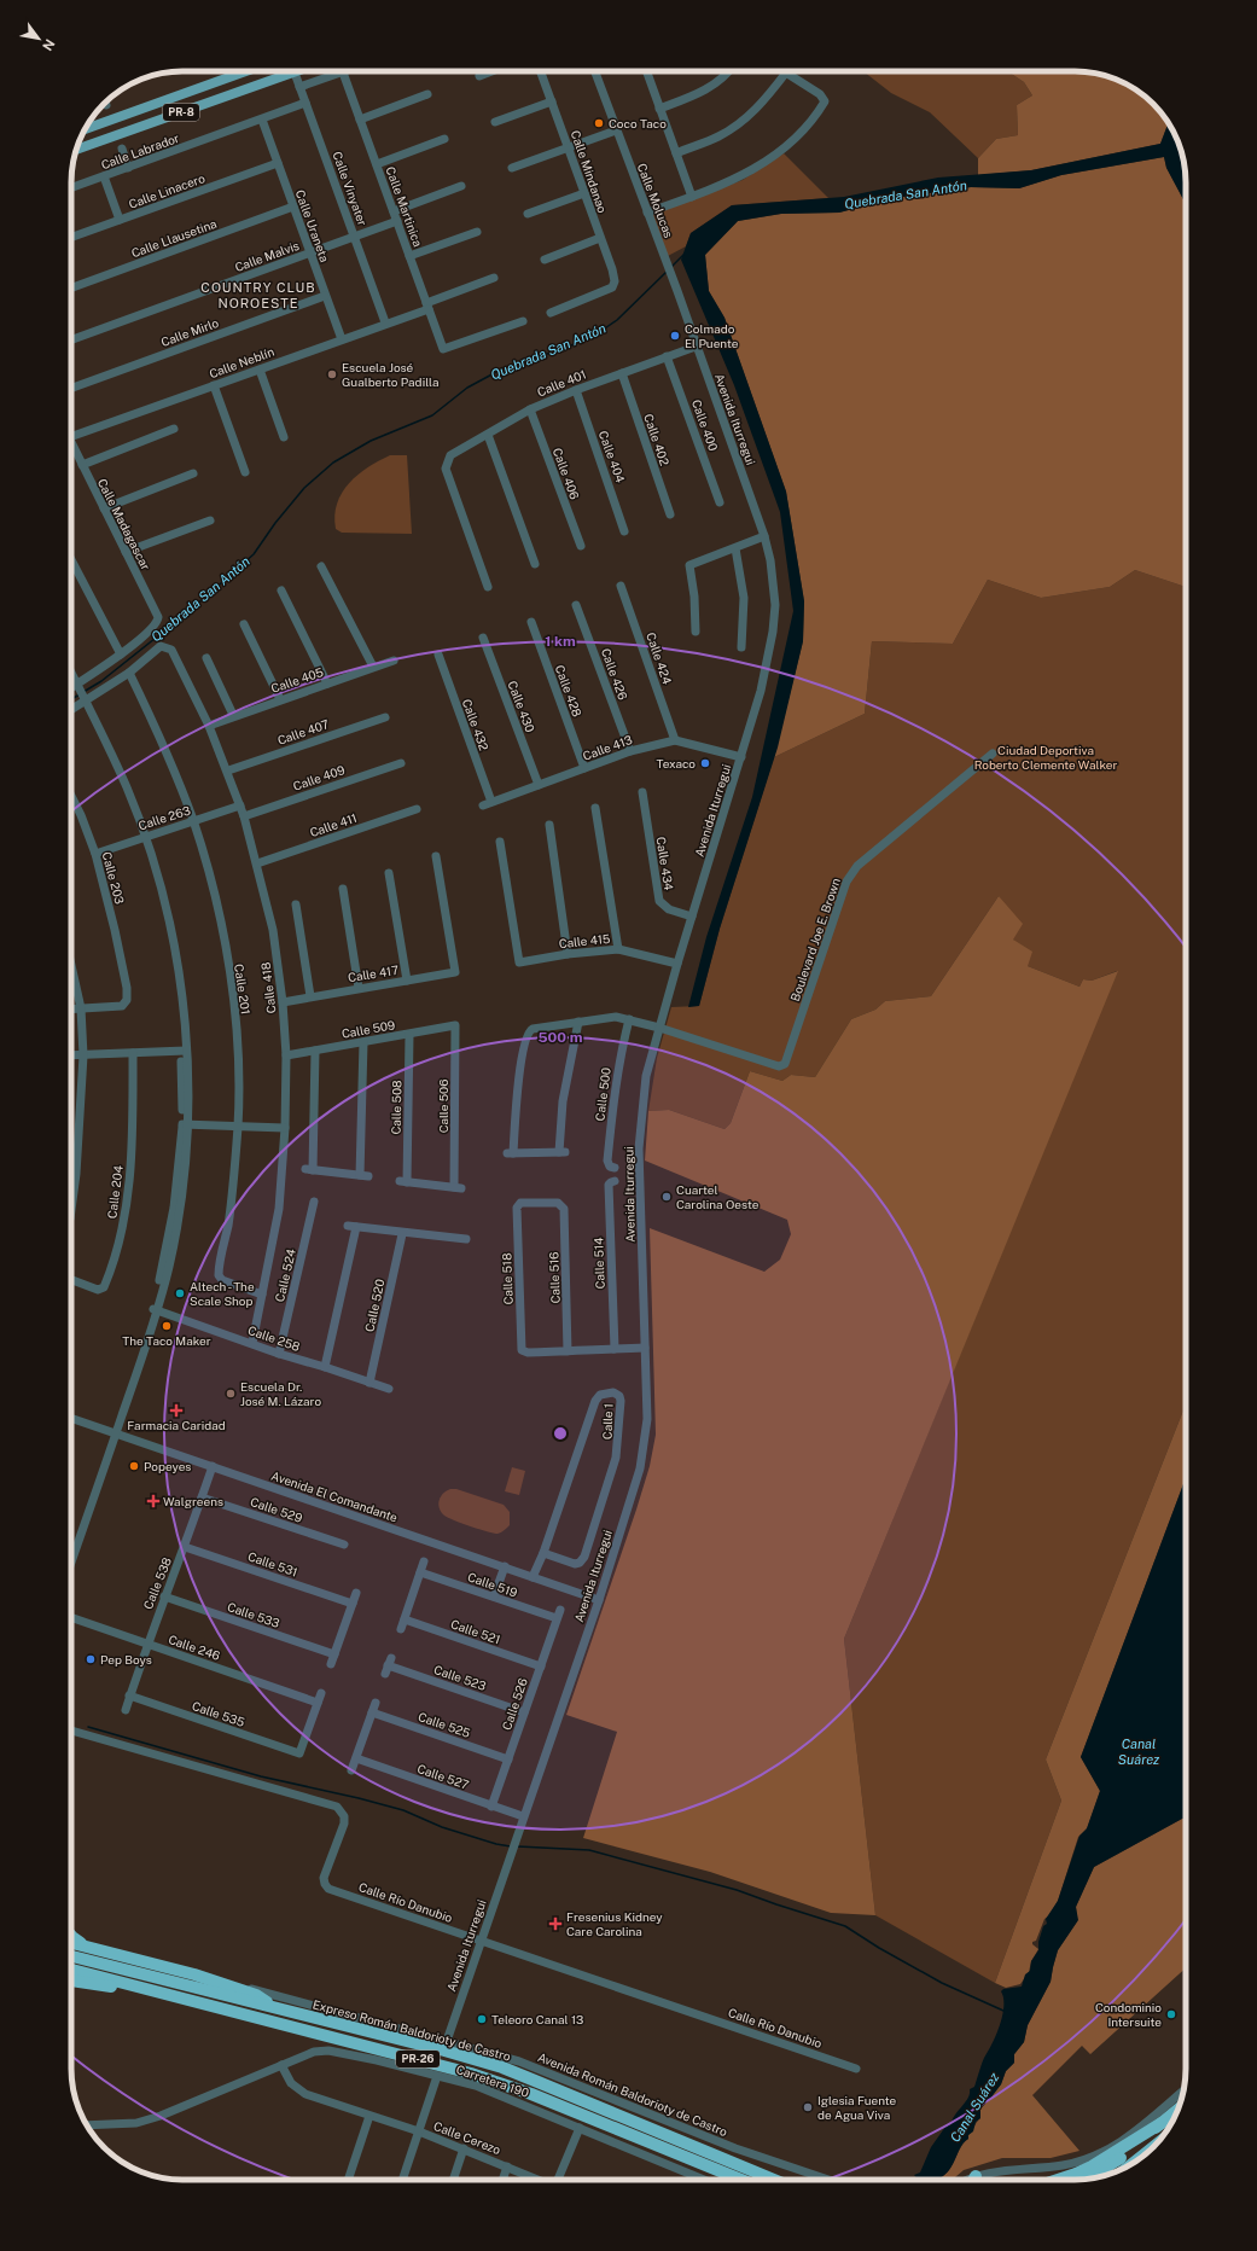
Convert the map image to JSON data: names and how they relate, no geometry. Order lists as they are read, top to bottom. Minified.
{"streets":{"highway":["Expreso Román Baldorioty de Castro","PR-26"],"main road":["PR-8"],"street":["Calle Labrador","Calle Mindanao","Calle Vinyater","Calle Linacero","Calle Molucas","Calle Martinica","Calle Uraneta","Calle Llausetina","Calle Malvis","Calle Mirlo","Calle Neblín","Calle 401","Avenida Iturregui","Calle 400","Calle 402","Calle 404","Calle 406","Calle Madagascar","Calle 424","Calle 426","Calle 405","Calle 428","Calle 430","Calle 432","Calle 407","Calle 413","Calle 409","Calle 263","Calle 411","Calle 434","Calle 203","Boulevard Joe E. Brown","Calle 415","Calle 417","Calle 418","Calle 201","Calle 509","Calle 500","Calle 506","Calle 508","Calle 204","Calle 514","Calle 524","Calle 516","Calle 518","Calle 520","Calle 258","Calle 1","Avenida El Comandante","Calle 529","Calle 531","Calle 538","Calle 519","Calle 533","Calle 521","Calle 246","Calle 523","Calle 526","Calle 535","Calle 525","Calle 527","Calle Río Danubio","Carretera 190","Avenida Román Baldorioty de Castro","Calle Cerezo"]},"crossings":[["Calle Labrador","Calle Vinyater"],["Calle Labrador","Calle Uraneta"],["Calle Vinyater","Calle Malvis"],["Calle Vinyater","Calle Neblín"],["Calle Linacero","Calle Uraneta"],["Calle Molucas","Calle 401"],["Calle Molucas","Avenida Iturregui"],["Calle Martinica","Calle Malvis"],["Calle Martinica","Calle Neblín"],["Calle Uraneta","Calle Llausetina"],["Calle Uraneta","Calle Malvis"],["Calle Uraneta","Calle Mirlo"],["Calle Uraneta","Calle Neblín"],["Calle 401","Avenida Iturregui"],["Calle 401","Calle 400"],["Calle 401","Calle 402"],["Calle 401","Calle 404"],["Calle 401","Calle 406"],["Avenida Iturregui","Calle 413"],["Avenida Iturregui","Calle 434"],["Avenida Iturregui","Boulevard Joe E. Brown"],["Avenida Iturregui","Calle 415"],["Avenida Iturregui","Avenida El Comandante"],["Avenida Iturregui","Calle 527"],["Avenida Iturregui","Calle Río Danubio"],["Avenida Iturregui","Avenida Román Baldorioty de Castro"],["Calle 424","Calle 413"],["Calle 426","Calle 413"],["Calle 405","Calle 418"],["Calle 428","Calle 413"],["Calle 430","Calle 413"],["Calle 432","Calle 413"],["Calle 407","Calle 418"],["Calle 409","Calle 418"],["Calle 263","Calle 203"],["Calle 263","Calle 418"],["Calle 263","Calle 201"],["Calle 411","Calle 418"],["Boulevard Joe E. Brown","Calle 500"],["Calle 417","Calle 418"],["Calle 418","Calle 201"],["Calle 418","Calle 509"],["Calle 418","Calle 258"],["Calle 509","Calle 506"],["Calle 509","Calle 508"],["Calle 506","Calle 508"],["Calle 524","Calle 258"],["Calle 516","Calle 518"],["Calle 520","Calle 258"],["Calle 1","Avenida El Comandante"],["Avenida El Comandante","Calle 538"],["Calle 529","Calle 538"],["Calle 531","Calle 538"],["Calle 538","Calle 533"],["Calle 538","Calle 246"],["Calle 538","Calle 535"],["Calle 519","Calle 526"],["Calle 521","Calle 526"],["Calle 246","Calle 535"],["Calle 523","Calle 526"],["Calle 526","Calle 525"],["Calle 526","Calle 527"],["Carretera 190","Calle Cerezo"]],"districts":["COUNTRY CLUB NOROESTE"],"water":["Quebrada San Antón","Canal Suárez"],"parks":["Ciudad Deportiva Roberto Clemente Walker"],"places":{"other":["Coco Taco","Colmado El Puente","Escuela José Gualberto Padilla","Texaco","Cuartel Carolina Oeste","Altech - The Scale Shop","The Taco Maker","Escuela Dr. José M. Lázaro","Popeyes","Pep Boys","Condominio Intersuite","Teleoro Canal 13","Iglesia Fuente de Agua Viva"],"health":["Farmacia Caridad","Walgreens","Fresenius Kidney Care Carolina"]},"north":"bottom right","rings":["1 km","500 m"]}
